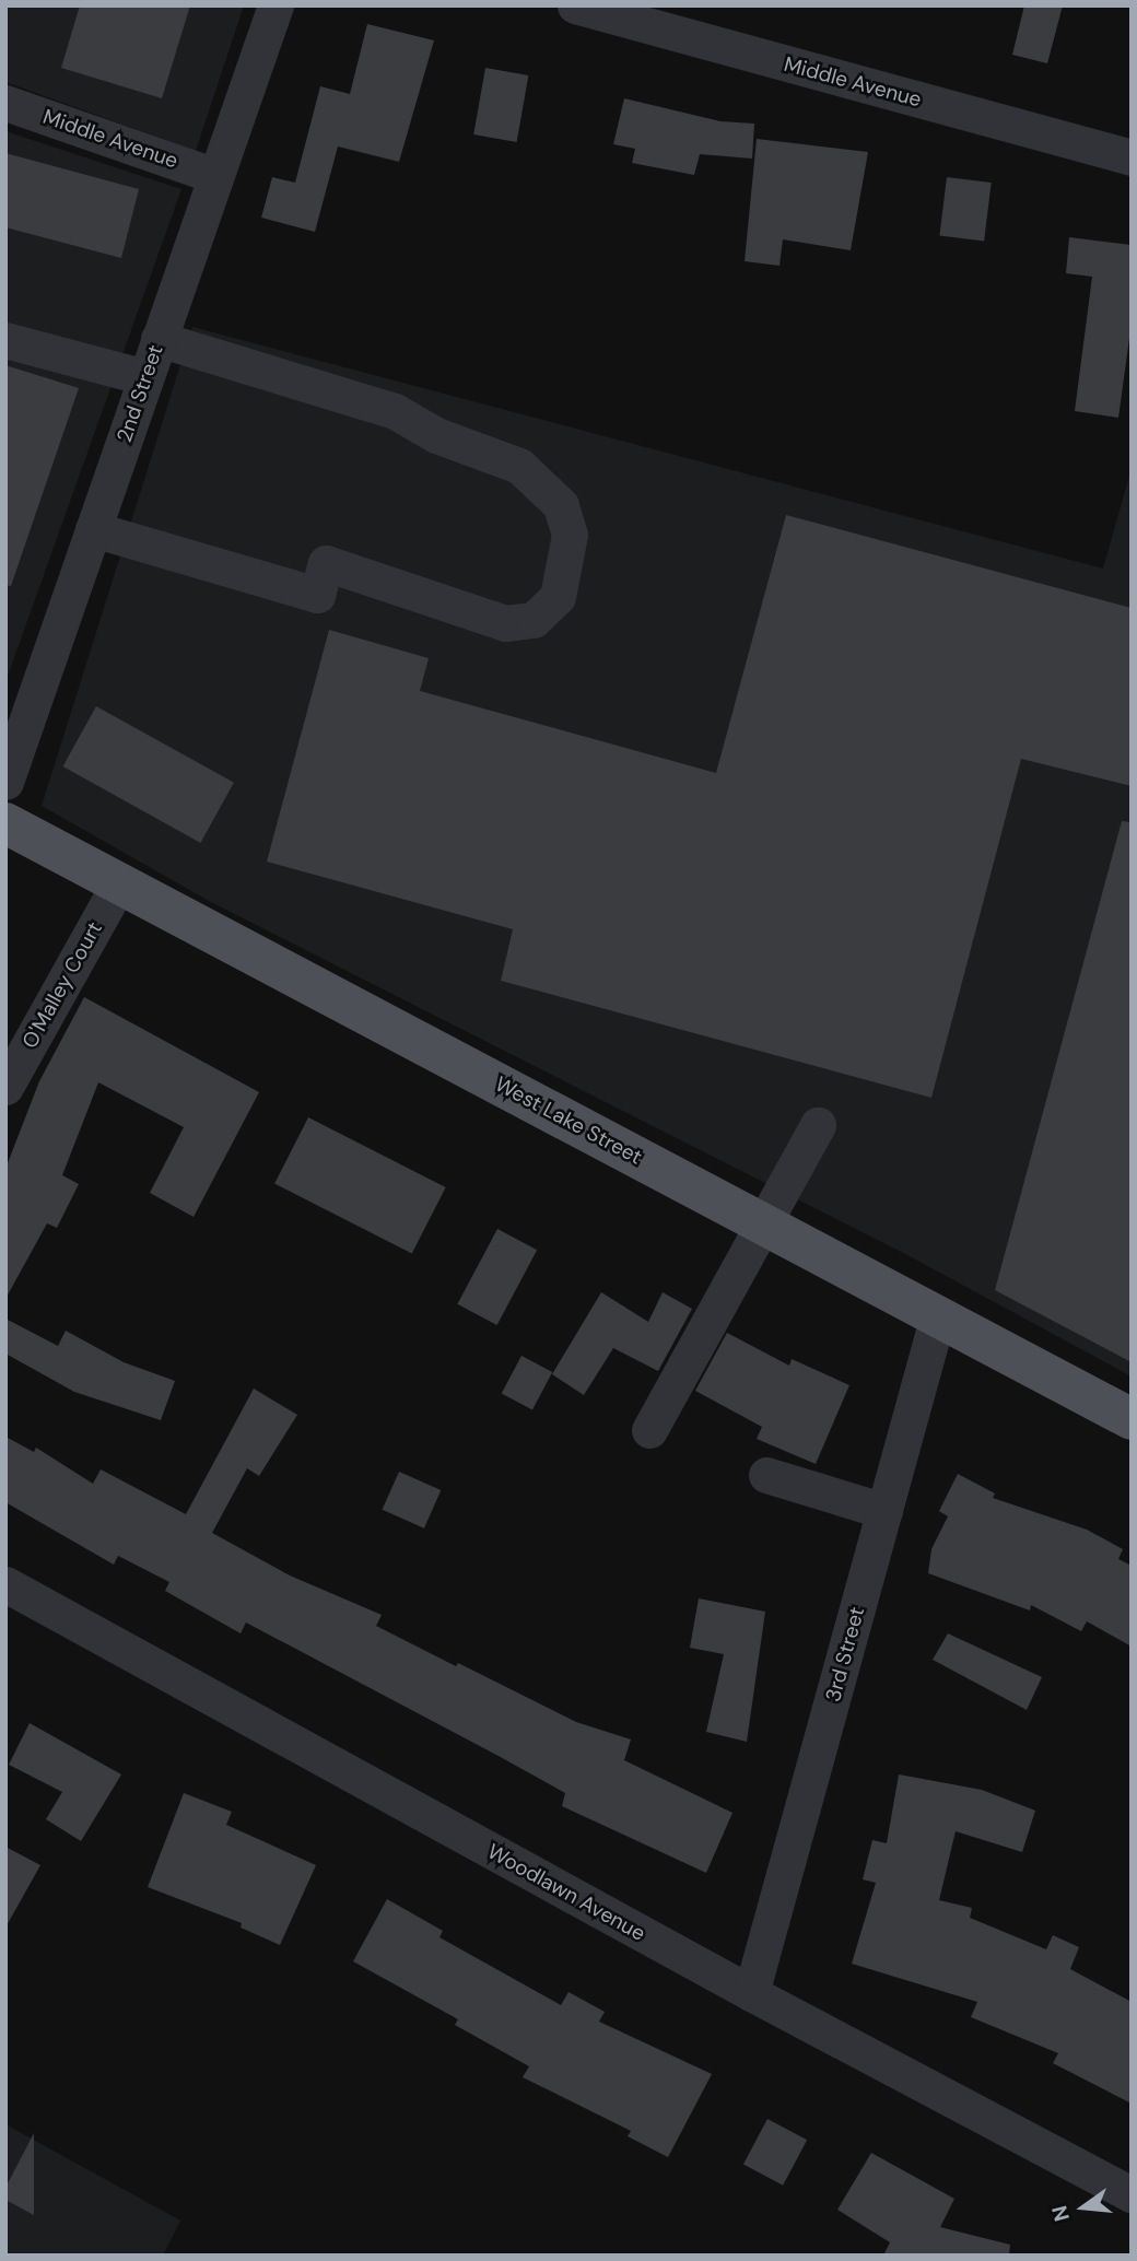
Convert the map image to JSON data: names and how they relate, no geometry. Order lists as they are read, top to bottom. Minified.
{"streets":{"main road":["West Lake Street"],"street":["Middle Avenue","2nd Street","O'Malley Court","3rd Street","Woodlawn Avenue"]},"crossings":[["Middle Avenue","2nd Street"],["O'Malley Court","West Lake Street"],["West Lake Street","3rd Street"],["3rd Street","Woodlawn Avenue"]],"north":"left"}
